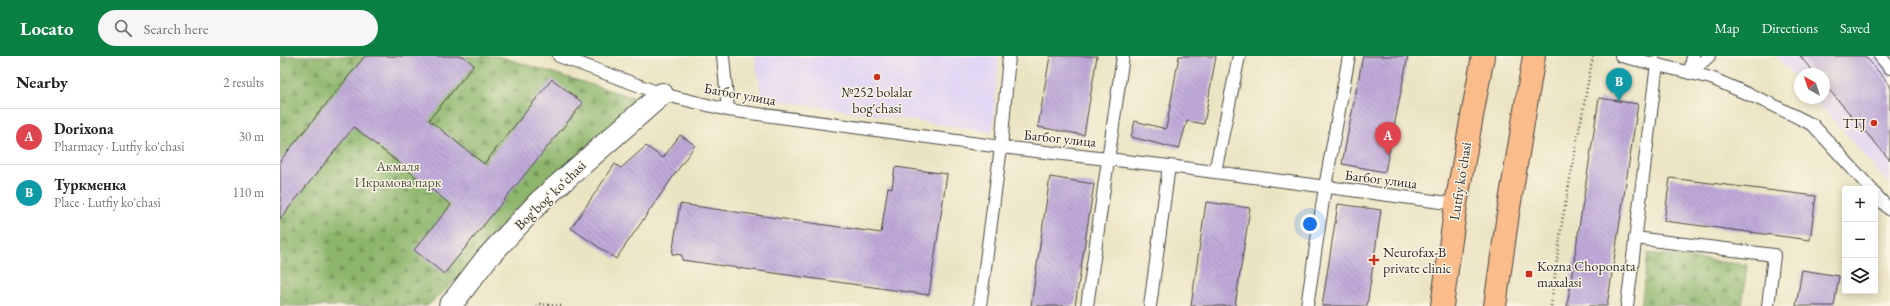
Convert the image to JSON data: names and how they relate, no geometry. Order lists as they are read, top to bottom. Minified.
{"streets":{"main road":["Lutfiy ko'chasi"],"street":["Bogʻbogʻ koʻchasi"],"lane":["Багбог улица"]},"crossings":[["Багбог улица","Lutfiy ko'chasi"],["Багбог улица","Bogʻbogʻ koʻchasi"]],"parks":["Акмаля Икрамова парк"],"places":{"other":["№252 bolalar bog'chasi","TTJ"],"health":["Neurofax-B private clinic"],"transit":["Kozna Choponata maxalasi"]},"north":"top left","page":{"header":"Locato","search":"Search here","nav":["Map","Directions","Saved"],"heading":["Nearby","2 results"],"pins":["B","A"],"list":[{"mark":"A","name":"Dorixona","note":"Pharmacy · Lutfiy ko'chasi","value":"30 m"},{"mark":"B","name":"Туркменка","note":"Place · Lutfiy ko'chasi","value":"110 m"}],"map_buttons":["+","−"]}}
